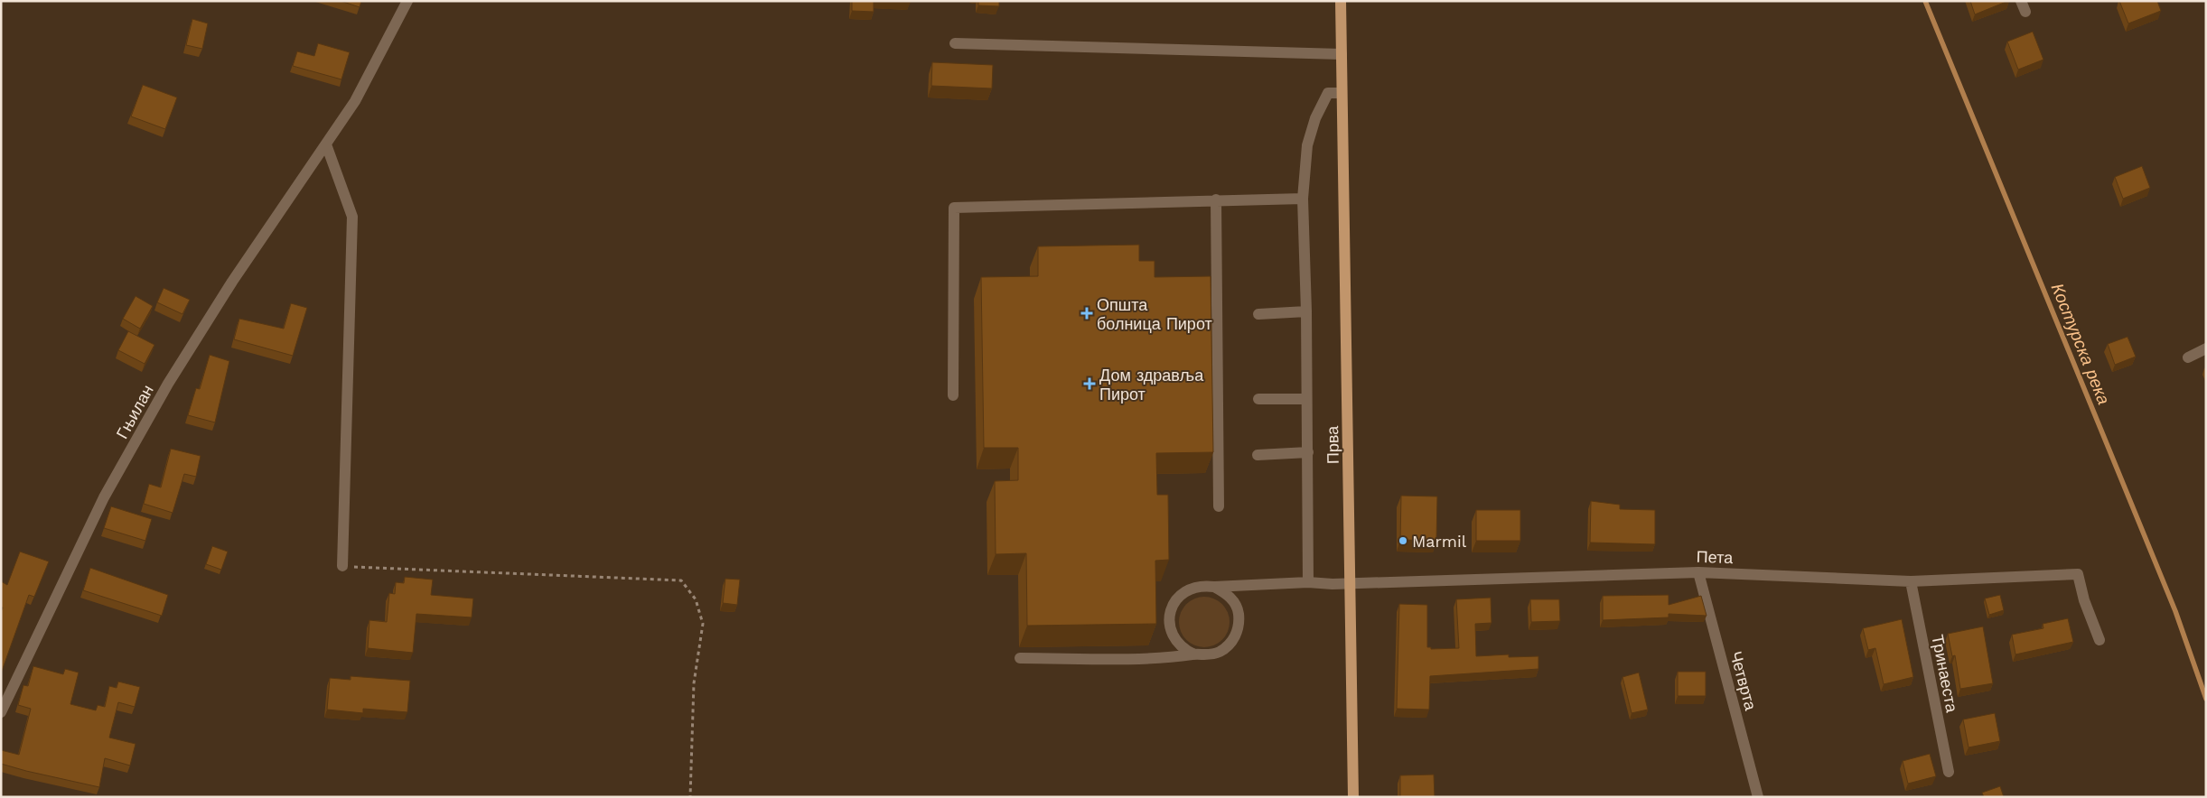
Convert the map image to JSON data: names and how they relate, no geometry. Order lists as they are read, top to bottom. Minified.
{"streets":{"main road":["Прва"],"street":["Гњилан","Пета","Тринаеста","Четврта"]},"crossings":[["Прва","Пета"],["Пета","Тринаеста"],["Пета","Четврта"]],"water":["Костурска река"],"places":{"health":["Општа болница Пирот","Дом здравља Пирот"],"other":["Marmil"]}}
